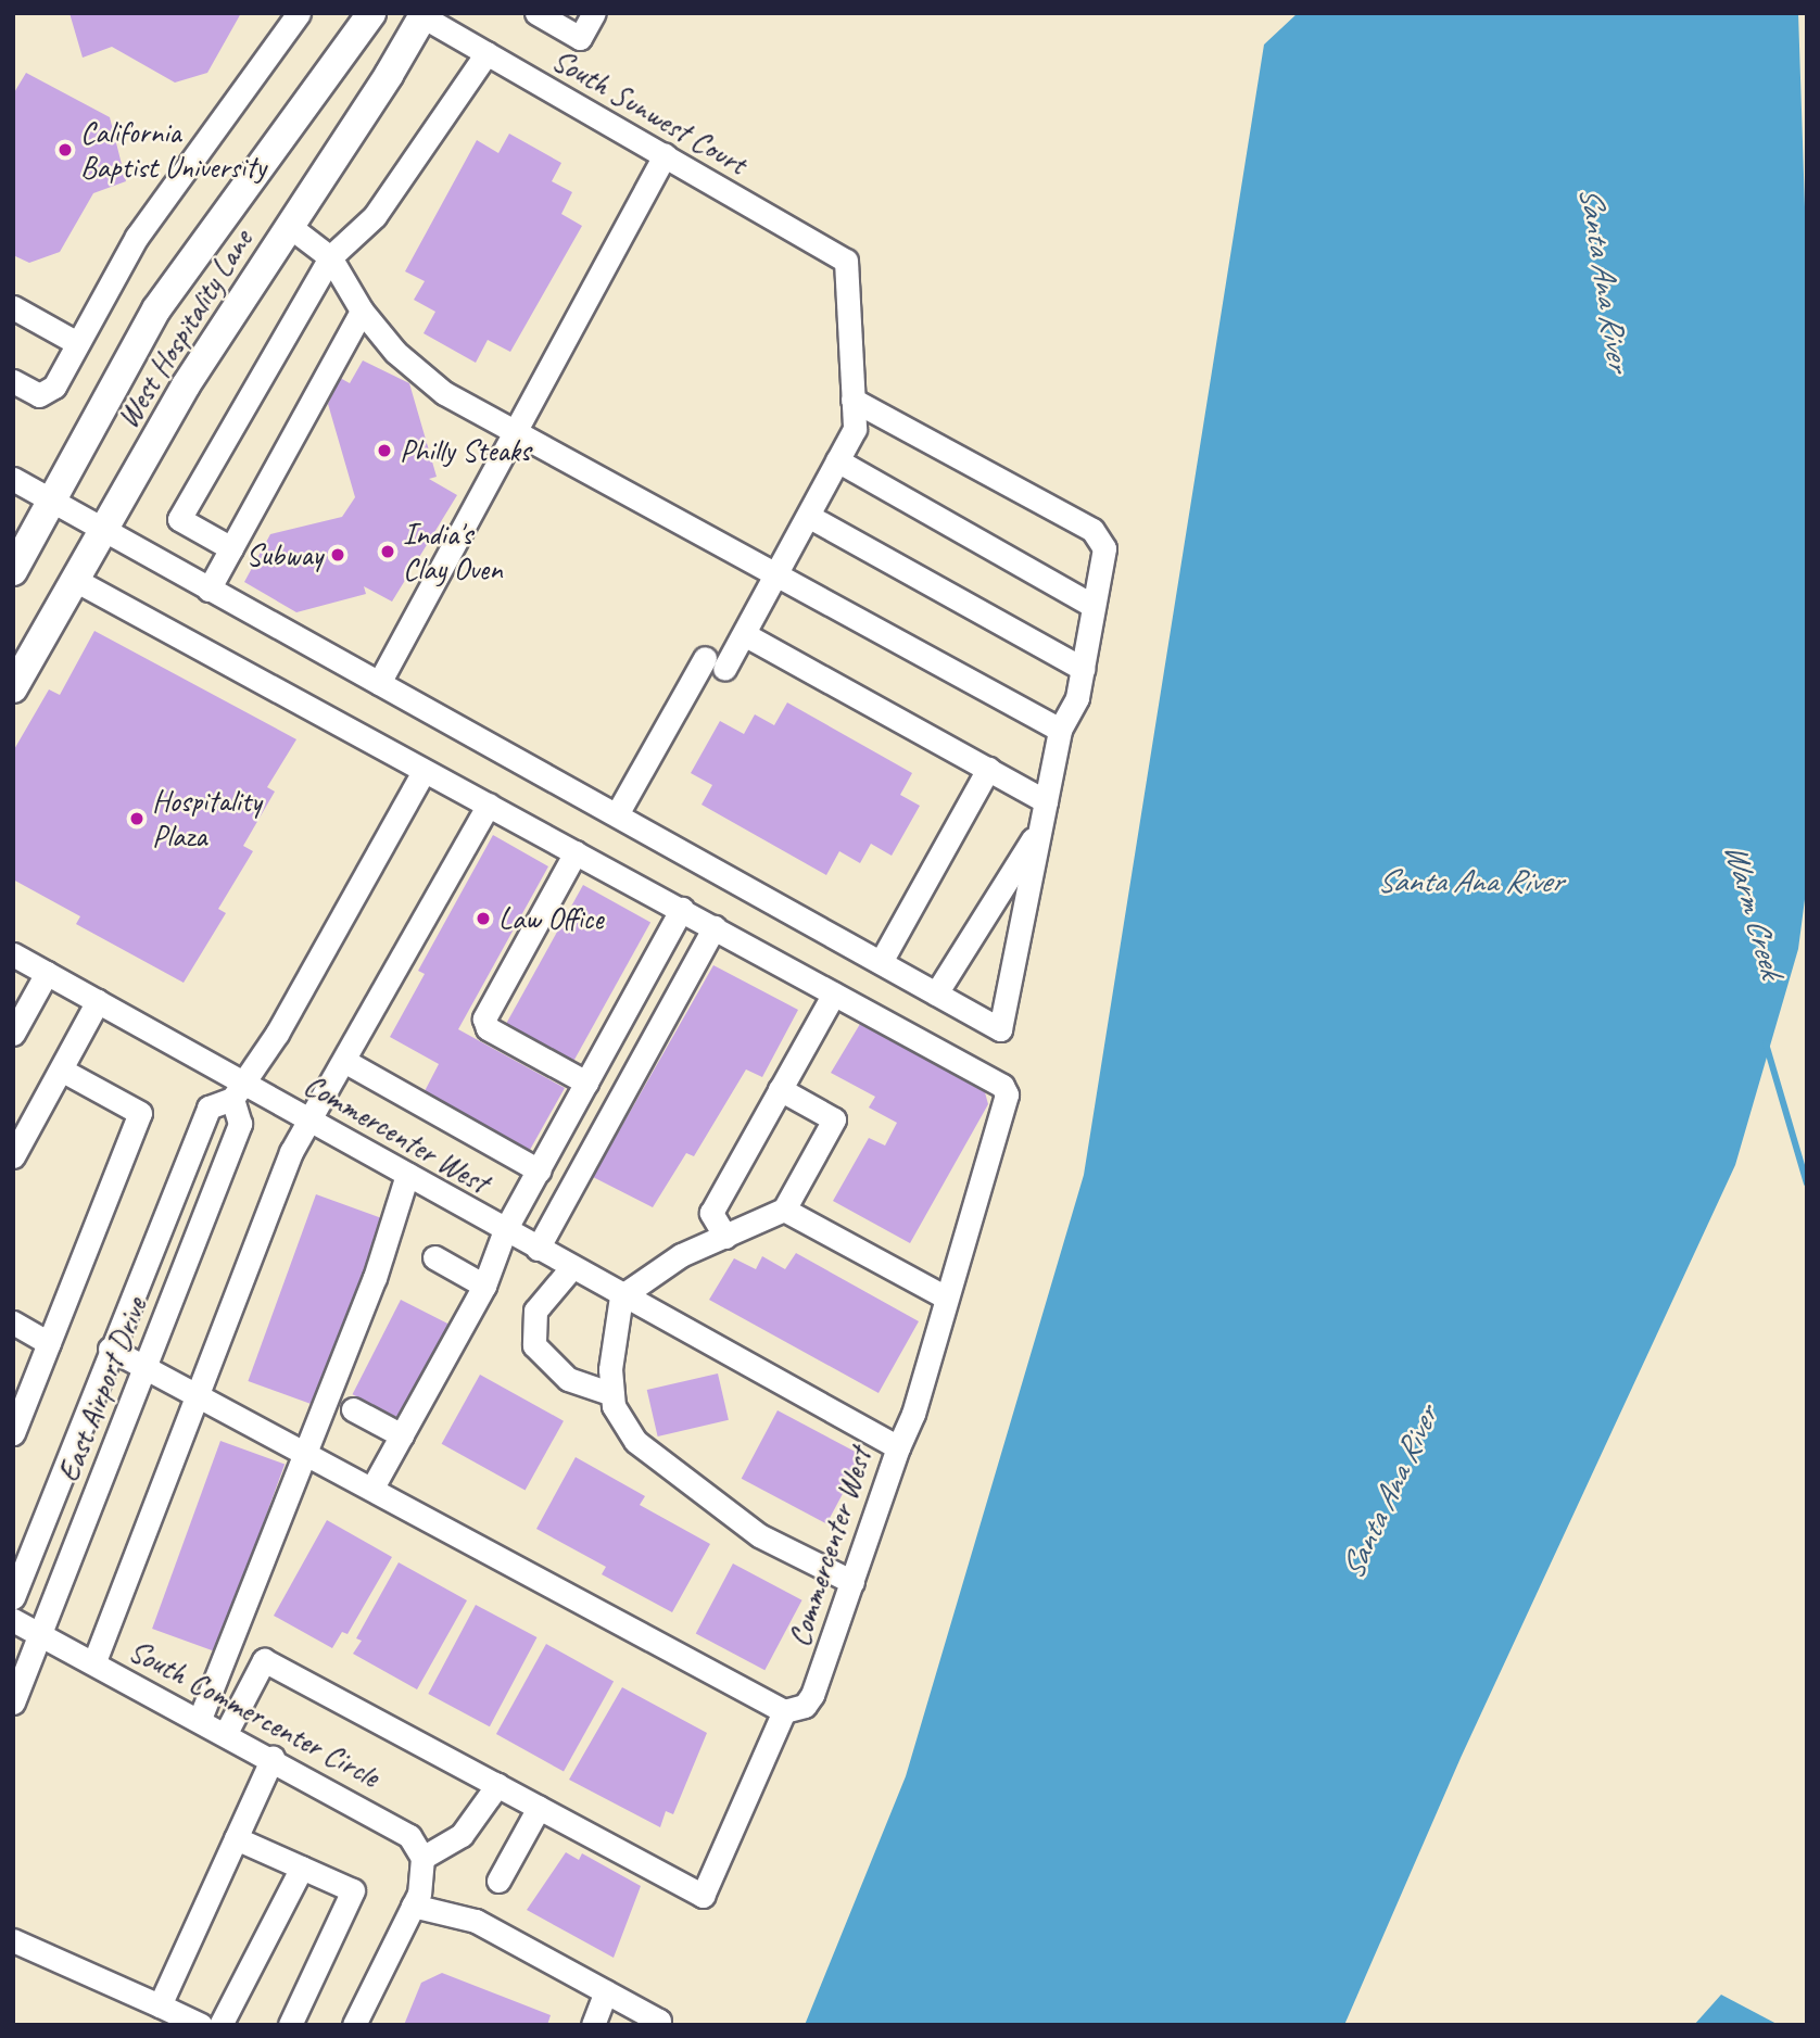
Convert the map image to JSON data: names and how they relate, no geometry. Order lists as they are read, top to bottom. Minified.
{"streets":{"main road":["West Hospitality Lane"],"street":["South Sunwest Court","Commercenter West","East Airport Drive","South Commercenter Circle"]},"crossings":[["South Sunwest Court","West Hospitality Lane"],["Commercenter West","East Airport Drive"],["East Airport Drive","South Commercenter Circle"]],"water":["Santa Ana River","Warm Creek"],"places":["California Baptist University","Philly Steaks","India's Clay Oven","Subway","Hospitality Plaza","Law Office"]}
